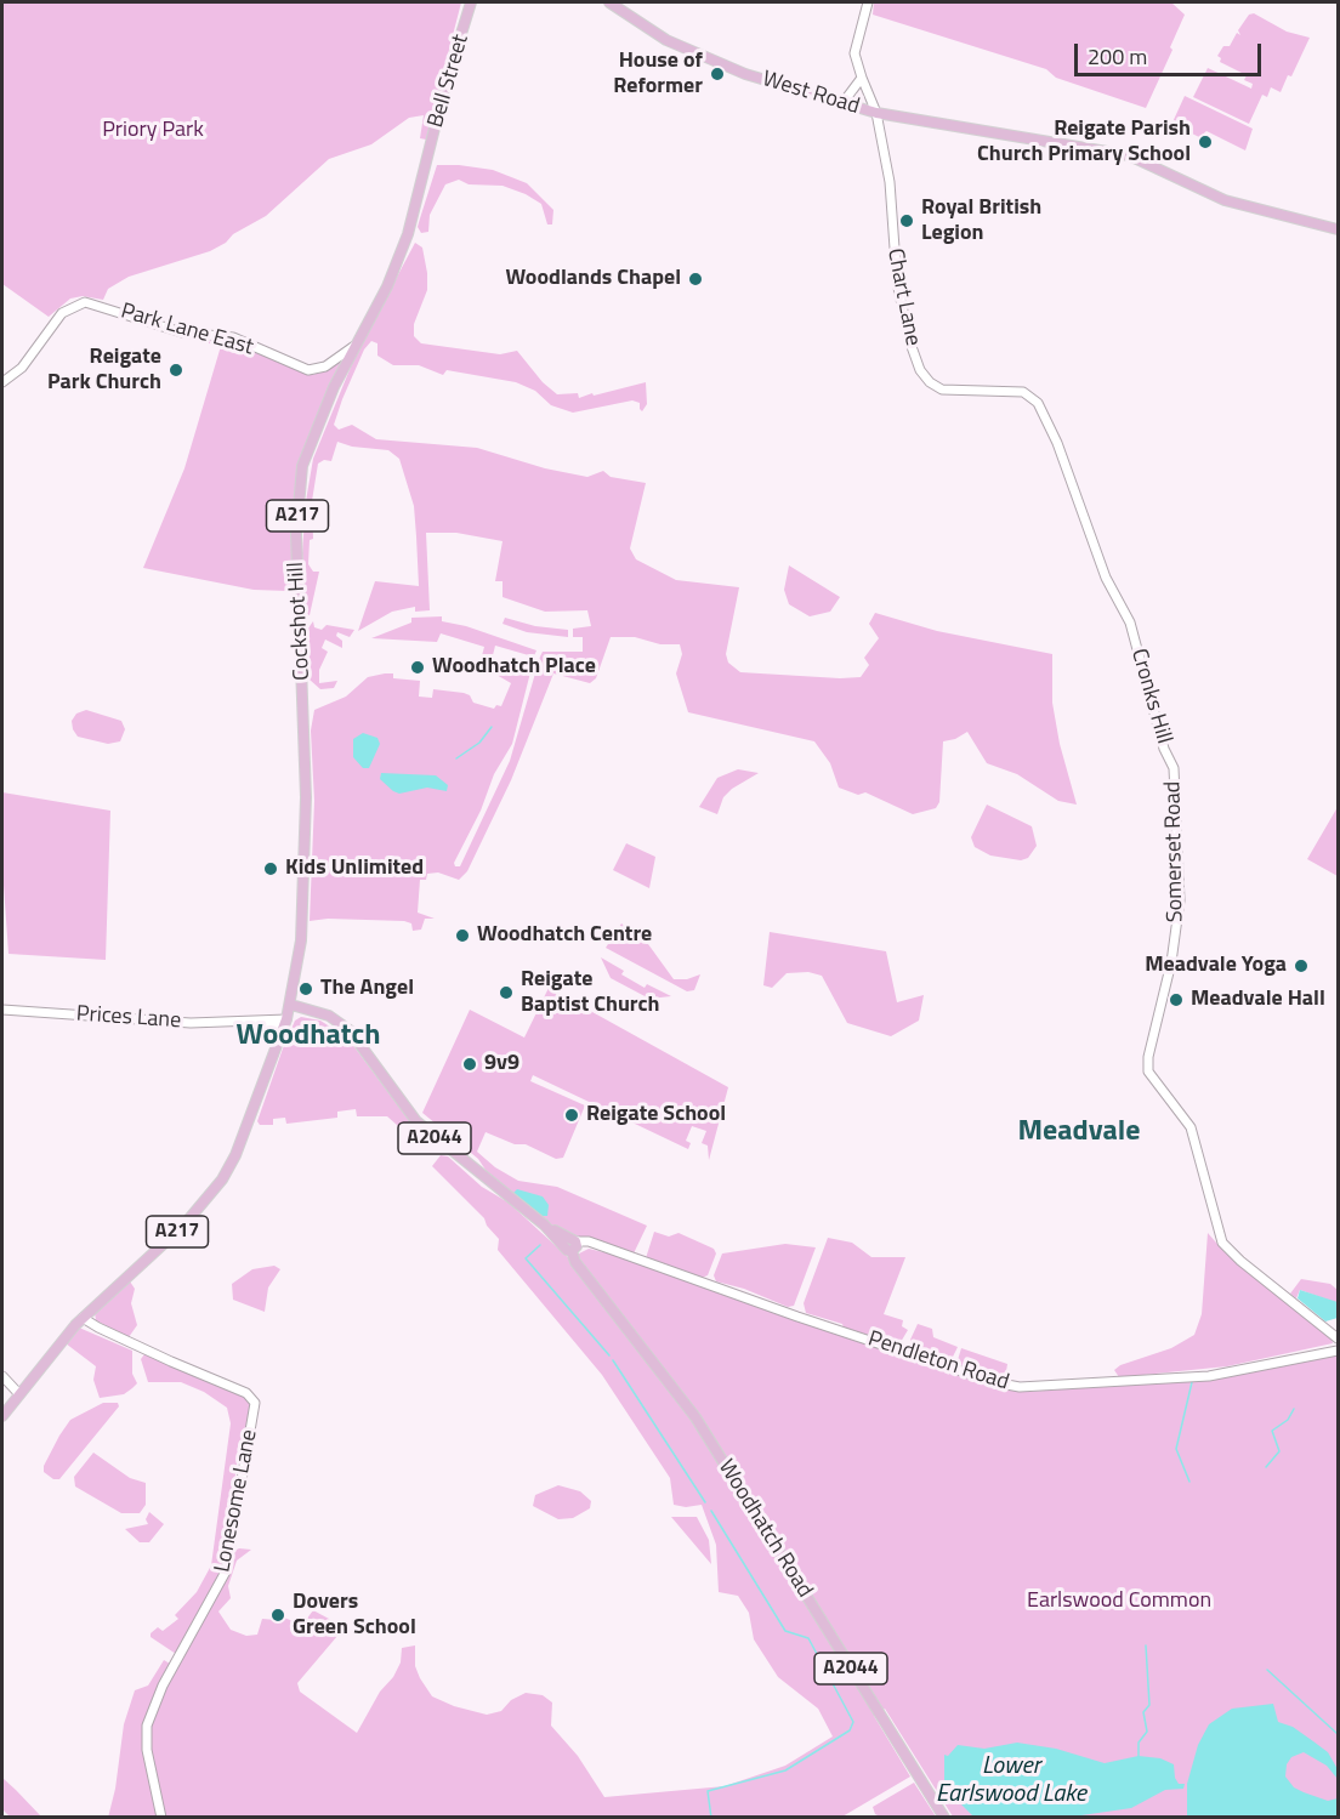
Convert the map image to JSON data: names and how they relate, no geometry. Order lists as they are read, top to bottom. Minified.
{"streets":{"main road":["Bell Street","West Road","A217","Cockshot Hill","A2044","Woodhatch Road"],"street":["Chart Lane","Park Lane East","Cronks Hill","Somerset Road","Prices Lane","Pendleton Road","Lonesome Lane"]},"crossings":[["Bell Street","Cockshot Hill"],["West Road","Chart Lane"],["Chart Lane","Cronks Hill"],["Park Lane East","Cockshot Hill"],["A217","Cockshot Hill"],["A217","Prices Lane"],["A217","Lonesome Lane"],["Cockshot Hill","Prices Lane"],["Cockshot Hill","A2044"],["Cronks Hill","Somerset Road"],["A2044","Pendleton Road"],["A2044","Woodhatch Road"],["Pendleton Road","Woodhatch Road"]],"districts":["Woodhatch","Meadvale"],"water":["Lower Earlswood Lake"],"parks":["Priory Park","Earlswood Common"],"places":["House of Reformer","Reigate Parish Church Primary School","Royal British Legion","Woodlands Chapel","Reigate Park Church","Woodhatch Place","Kids Unlimited","Woodhatch Centre","Meadvale Yoga","The Angel","Reigate Baptist Church","Meadvale Hall","9v9","Reigate School","Dovers Green School"],"scale_bar":"200 m"}
